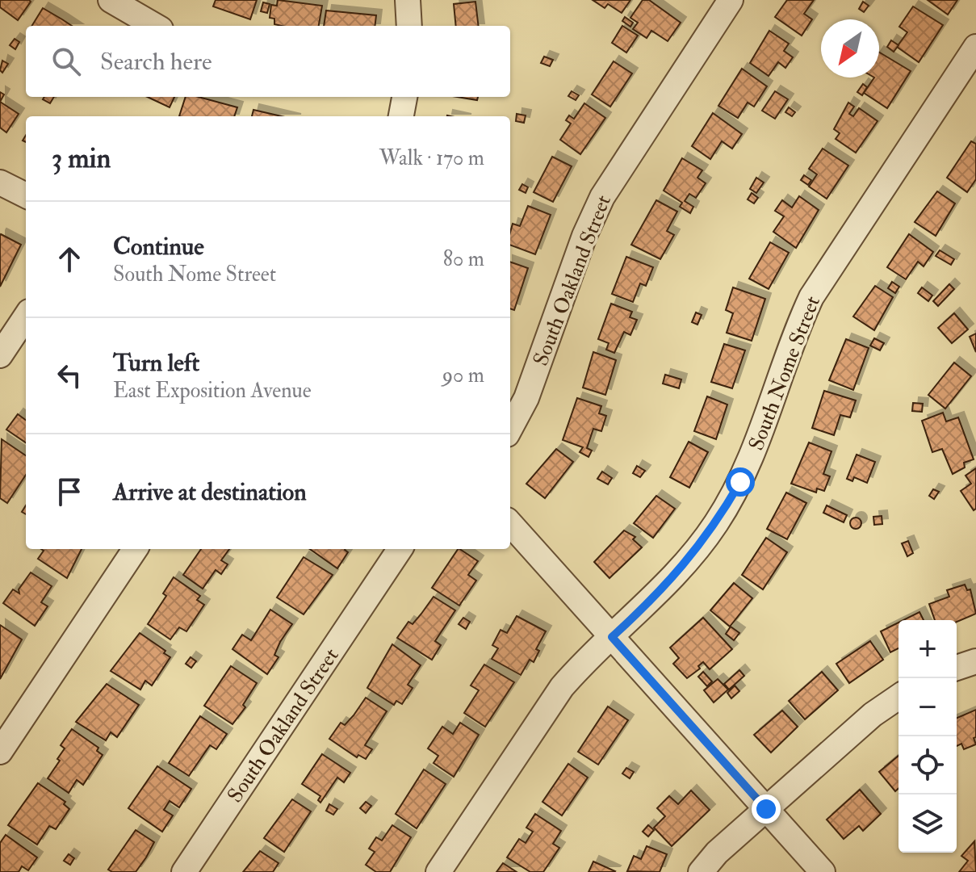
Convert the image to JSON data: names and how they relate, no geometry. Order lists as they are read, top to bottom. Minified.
{"streets":{"street":["South Oakland Street","South Nome Street"]},"north":"bottom left","page":{"search":"Search here","heading":["3 min","Walk · 170 m"],"list":[["Continue","South Nome Street","80 m"],["Turn left","East Exposition Avenue","90 m"],"Arrive at destination"],"map_buttons":["+","−"]}}
